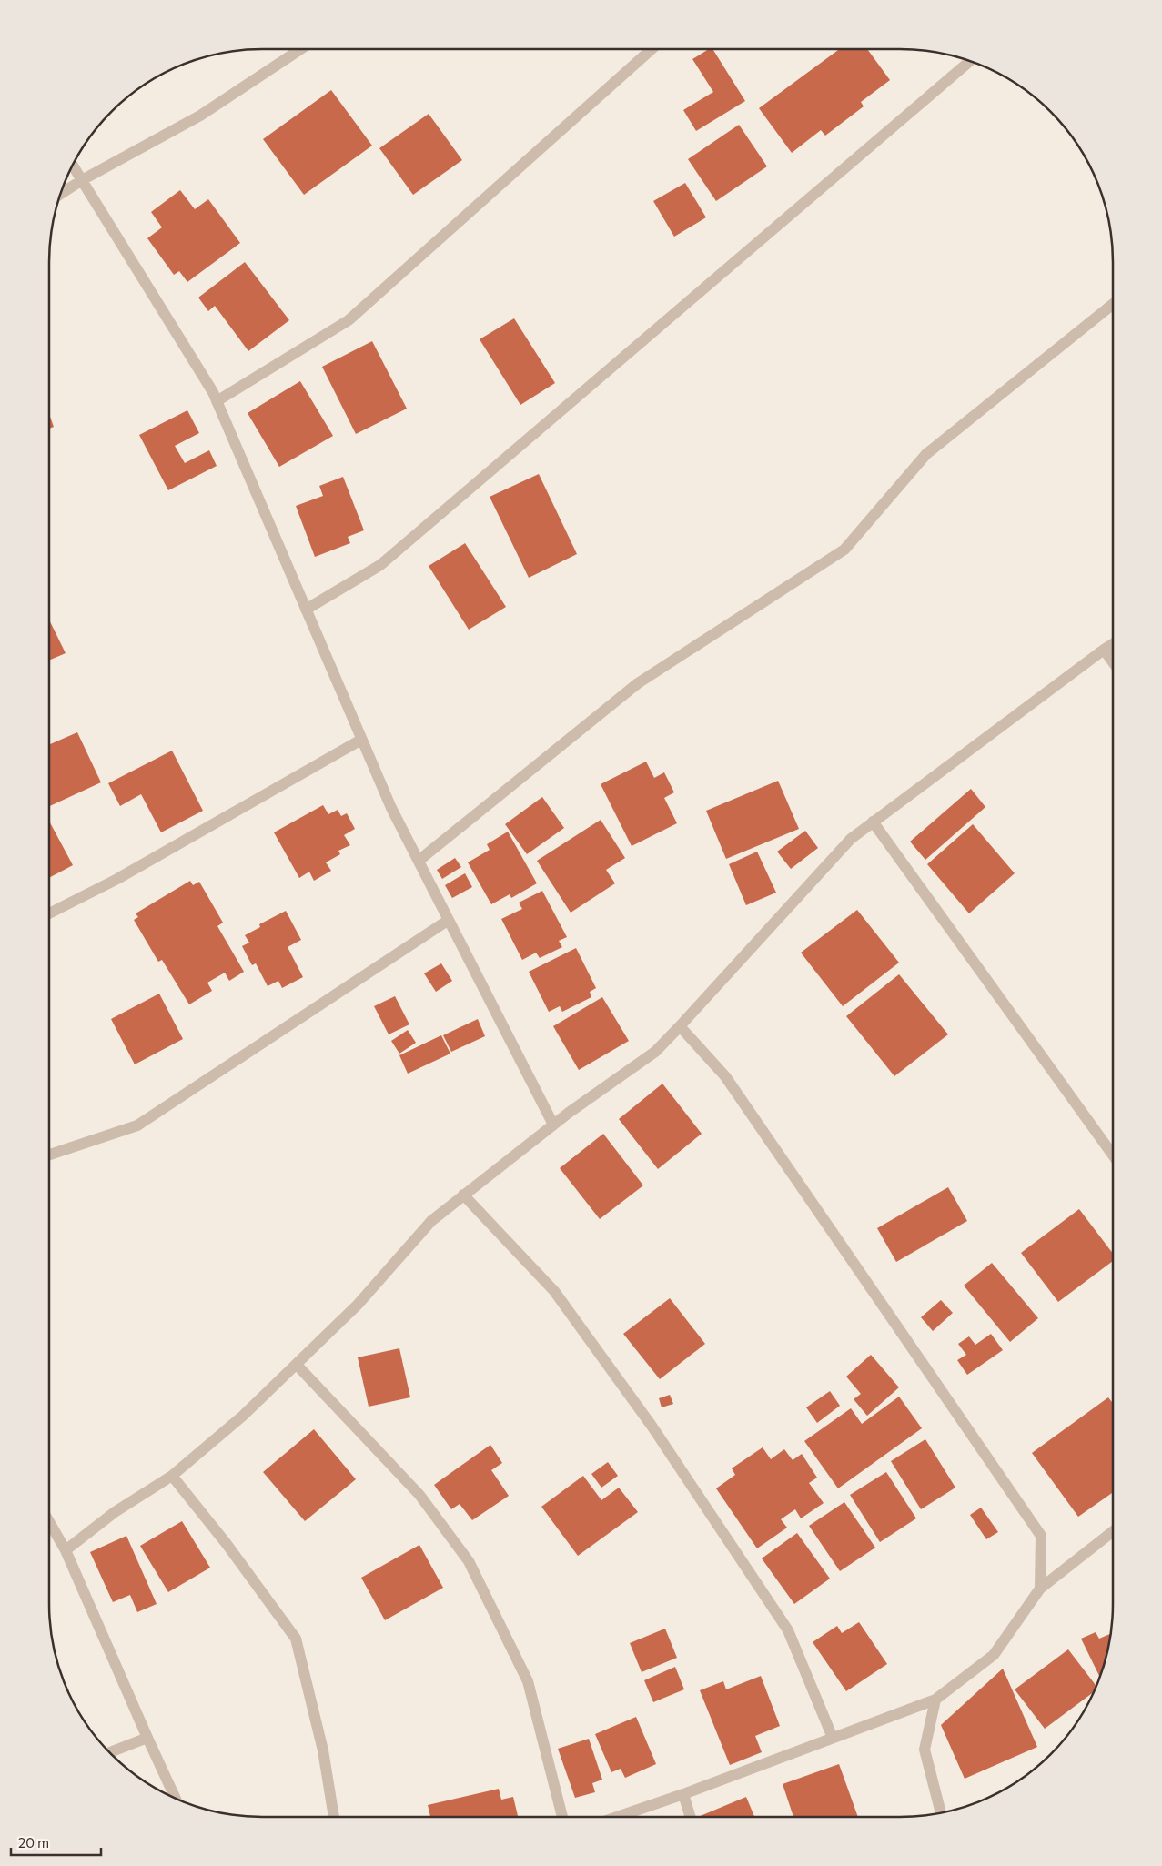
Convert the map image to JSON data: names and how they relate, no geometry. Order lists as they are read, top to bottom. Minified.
{"scale_bar":"20 m"}
